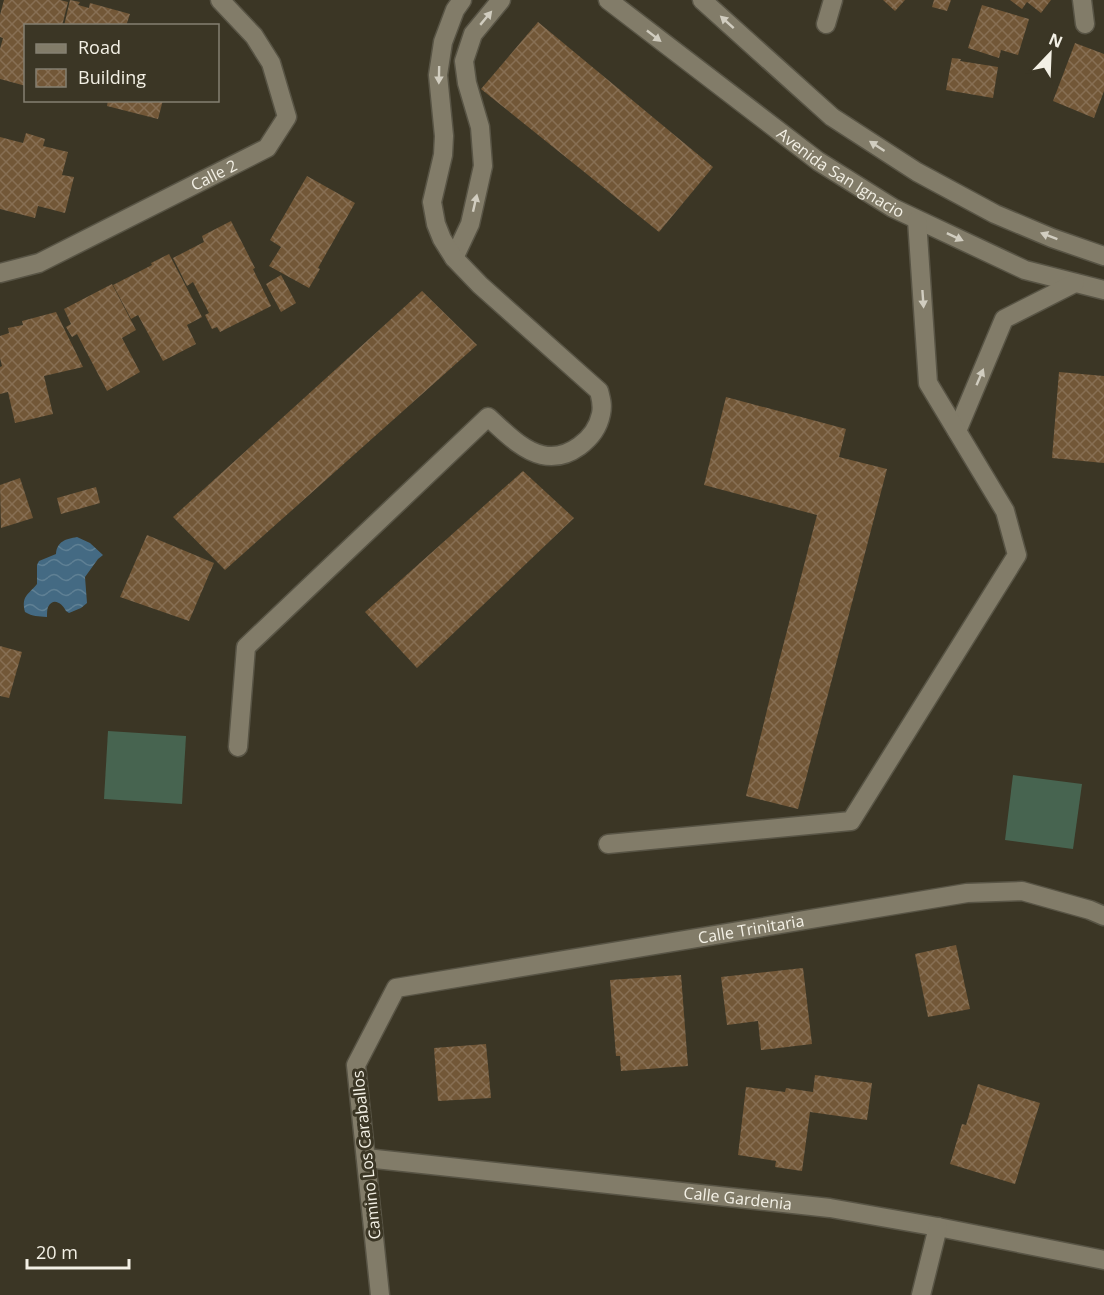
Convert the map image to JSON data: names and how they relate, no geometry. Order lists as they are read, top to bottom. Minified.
{"streets":{"street":["Avenida San Ignacio","Calle 2","Calle Trinitaria","Camino Los Caraballos","Calle Gardenia"]},"crossings":[["Calle Trinitaria","Camino Los Caraballos"],["Camino Los Caraballos","Calle Gardenia"]],"legend":["Road","Building"],"scale_bar":"20 m","north":"top right"}
